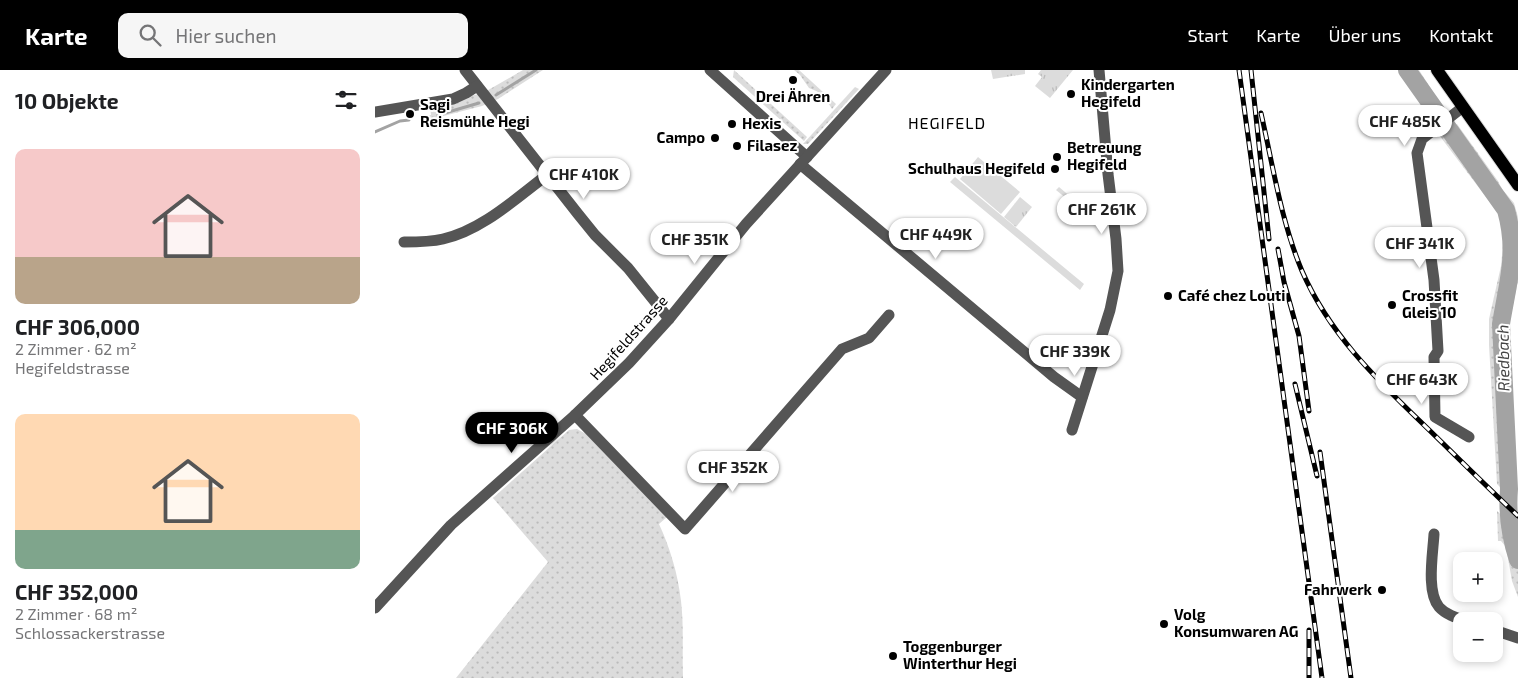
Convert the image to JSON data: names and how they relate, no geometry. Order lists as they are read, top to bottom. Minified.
{"streets":{"street":["Hegifeldstrasse"]},"districts":["HEGIFELD"],"water":["Riedbach"],"places":["Drei Ähren","Kindergarten Hegifeld","Sagi Reismühle Hegi","Hexis","Campo","Filasez","Betreuung Hegifeld","Schulhaus Hegifeld","Café chez Louti","Crossfit Gleis 10","Fahrwerk","Volg Konsumwaren AG","Toggenburger Winterthur Hegi"],"page":{"header":"Karte","search":"Hier suchen","nav":["Start","Karte","Über uns","Kontakt"],"heading":"10 Objekte","price":["CHF 485K","CHF 410K","CHF 261K","CHF 449K","CHF 351K","CHF 341K","CHF 339K","CHF 643K","CHF 306K","CHF 352K"],"list":[{"name":"CHF 306,000","note":"2 Zimmer · 62 m² · Hegifeldstrasse"},{"name":"CHF 352,000","note":"2 Zimmer · 68 m² · Schlossackerstrasse"}],"map_buttons":["+","−"]}}
